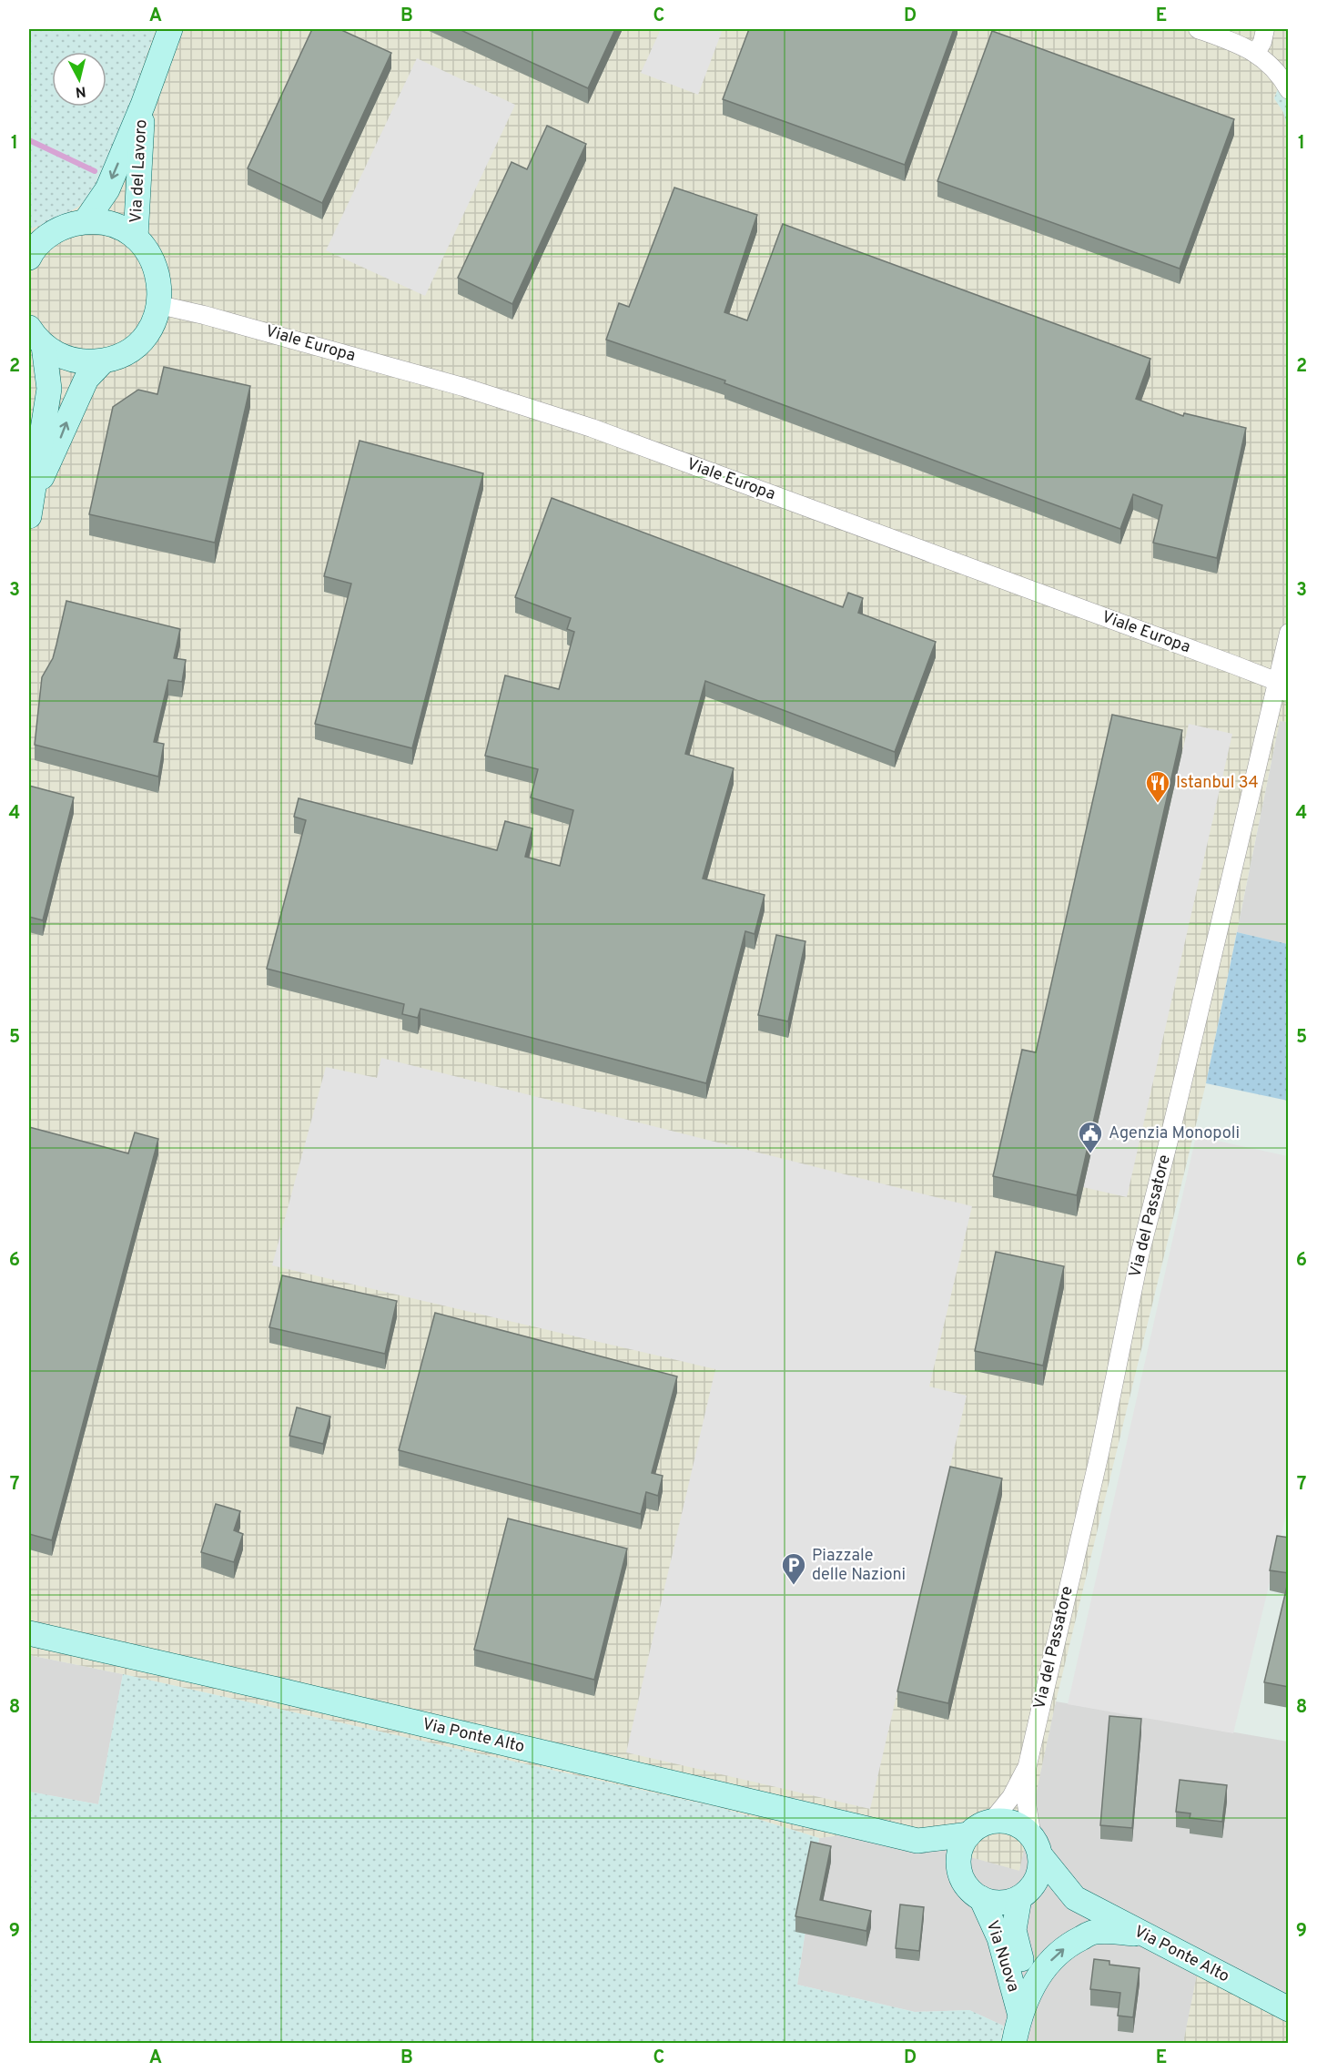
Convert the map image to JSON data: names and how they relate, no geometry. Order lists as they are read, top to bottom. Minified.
{"streets":{"main road":["Via del Lavoro","Via Ponte Alto","Via Nuova"],"street":["Viale Europa","Via del Passatore"]},"crossings":[["Via del Lavoro","Viale Europa"],["Viale Europa","Via del Passatore"],["Via del Passatore","Via Ponte Alto"],["Via del Passatore","Via Nuova"],["Via Ponte Alto","Via Nuova"]],"places":{"restaurant":["Istanbul 34"],"public building":["Agenzia Monopoli"],"parking":["Piazzale delle Nazioni"]},"north":"bottom","grid":{"columns":["A","B","C","D","E"],"rows":["1","2","3","4","5","6","7","8","9"]}}
